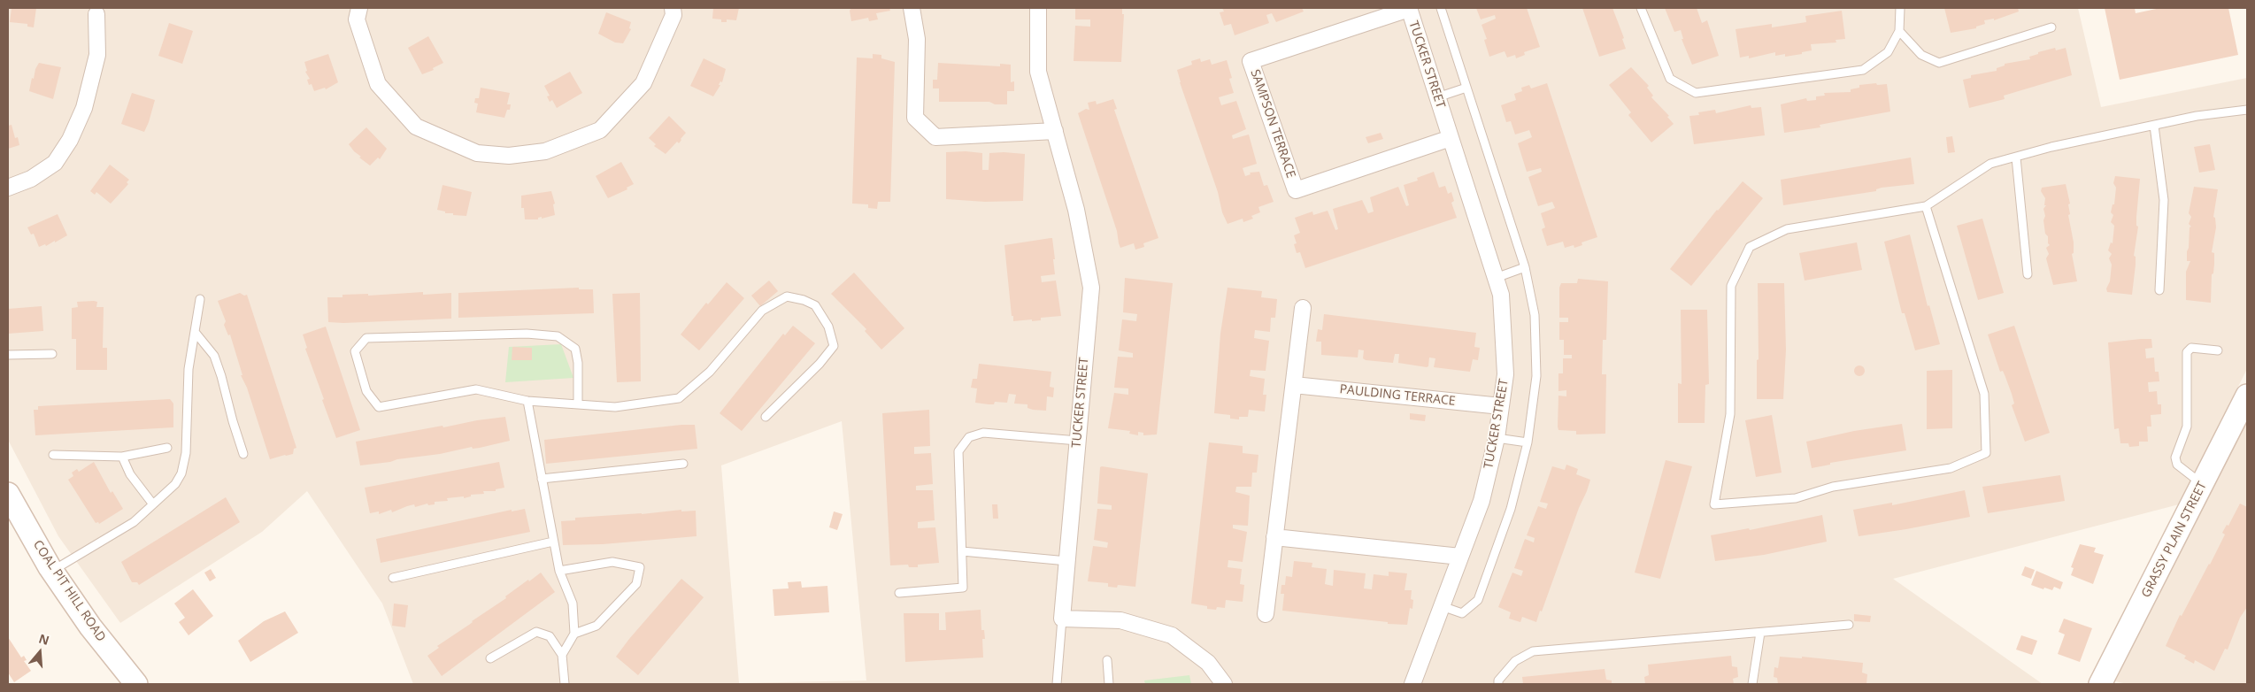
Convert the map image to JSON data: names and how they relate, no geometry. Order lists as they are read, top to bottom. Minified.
{"streets":{"main road":["GRASSY PLAIN STREET","COAL PIT HILL ROAD"],"street":["TUCKER STREET","SAMPSON TERRACE","PAULDING TERRACE"]},"crossings":[["TUCKER STREET","SAMPSON TERRACE"],["TUCKER STREET","PAULDING TERRACE"]],"north":"top"}
